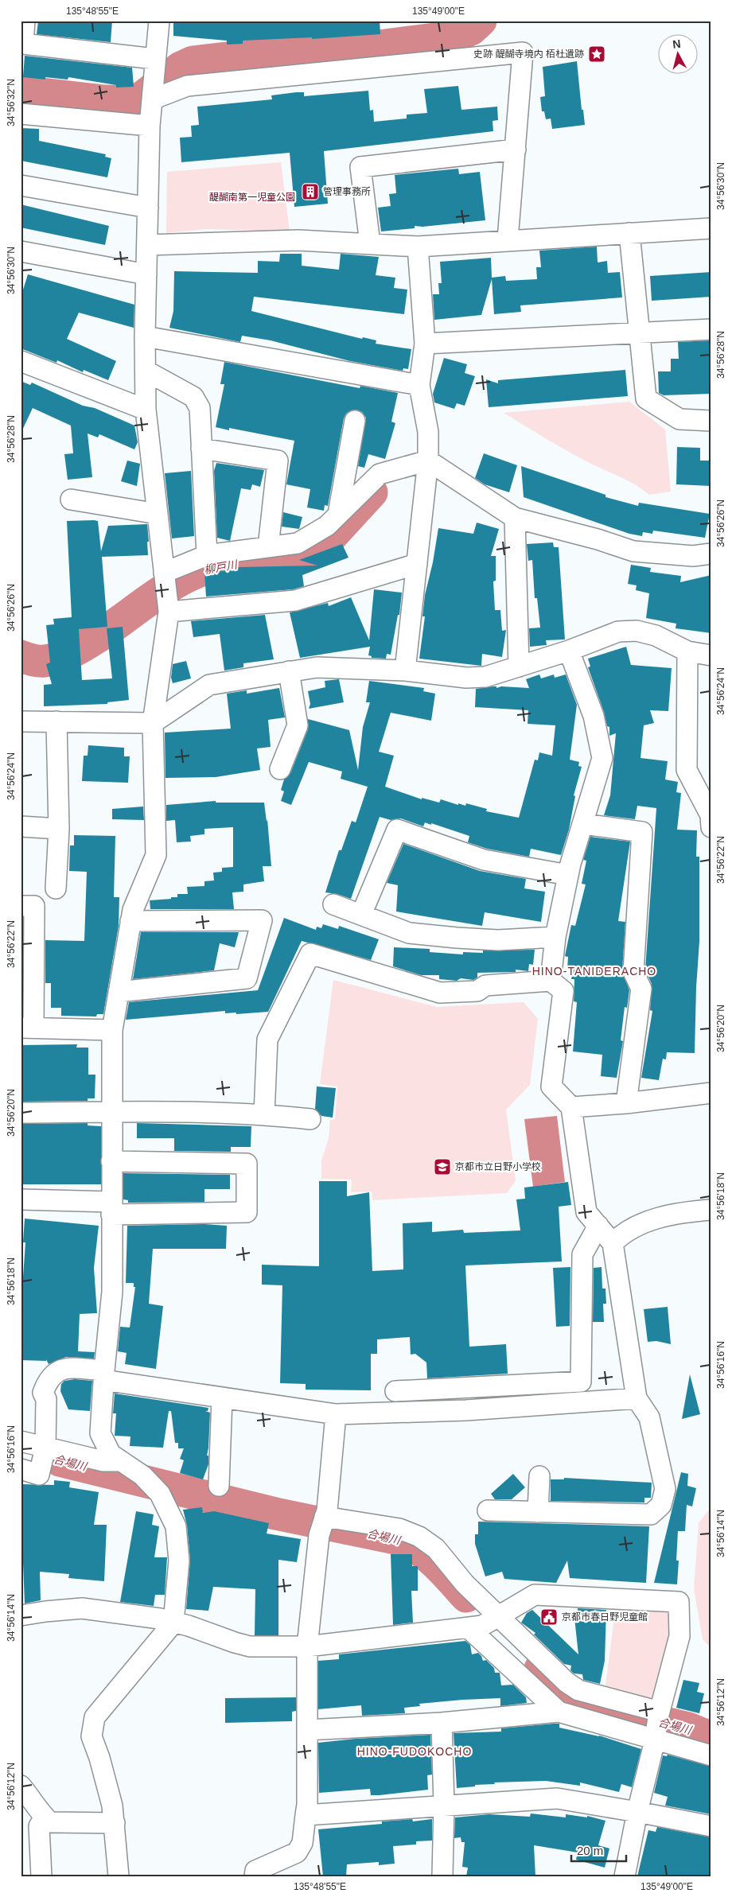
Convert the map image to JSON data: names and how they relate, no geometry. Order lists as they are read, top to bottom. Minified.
{"districts":["HINO-TANIDERACHO","HINO-FUDOKOCHO"],"water":["柳戸川","合場川"],"parks":["醍醐南第一児童公園"],"places":{"place":["史跡 醍醐寺境内 栢杜遺跡"],"building":["管理事務所"],"school or university":["京都市立日野小学校"],"public building":["京都市春日野児童館"]},"scale_bar":"20 m","north":"top","coordinates":["135°48'55\"E","135°49'00\"E","34°56'32\"N","34°56'30\"N","34°56'28\"N","34°56'26\"N","34°56'24\"N","34°56'22\"N","34°56'20\"N","34°56'18\"N","34°56'16\"N","34°56'14\"N","34°56'12\"N"]}
